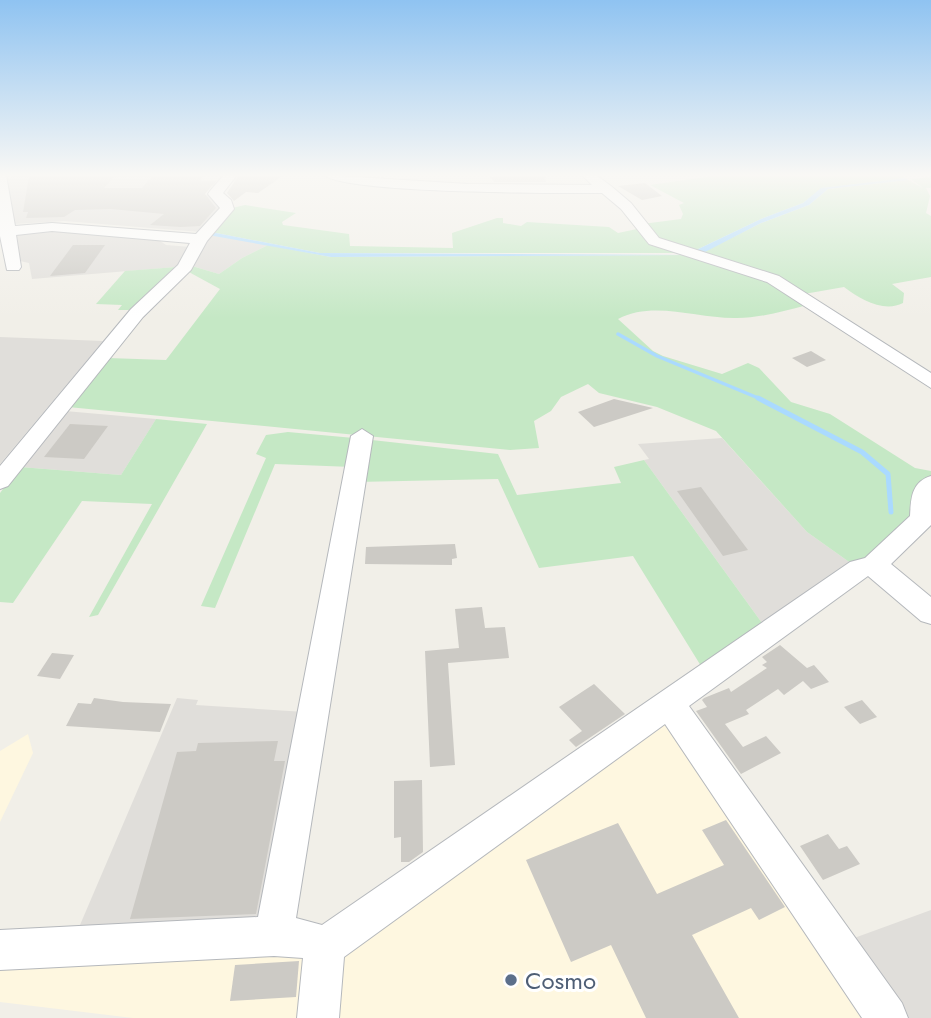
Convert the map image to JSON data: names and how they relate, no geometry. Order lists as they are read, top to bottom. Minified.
{"places":["Cosmo"]}
